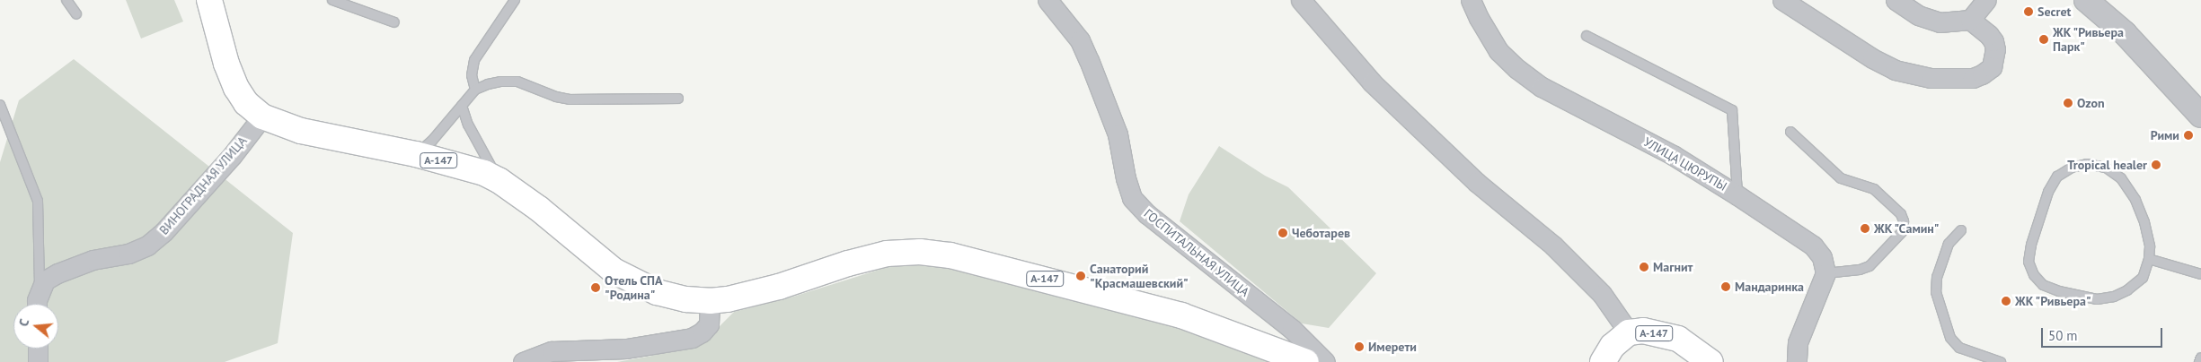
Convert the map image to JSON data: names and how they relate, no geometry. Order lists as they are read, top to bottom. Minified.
{"streets":{"main road":["А-147"],"street":["УЛИЦА ЦЮРУПЫ","ВИНОГРАДНАЯ УЛИЦА","ГОСПИТАЛЬНАЯ УЛИЦА"]},"crossings":[["А-147","ВИНОГРАДНАЯ УЛИЦА"]],"places":["Secret","ЖК \"Ривьера Парк\"","Ozon","Рими","Tropical healer","ЖК \"Самин\"","Чеботарев","Магнит","Санаторий \"Красмашевский\"","Мандаринка","Отель СПА \"Родина\"","ЖК \"Ривьера\"","Имерети"],"scale_bar":"50 m","north":"left"}
